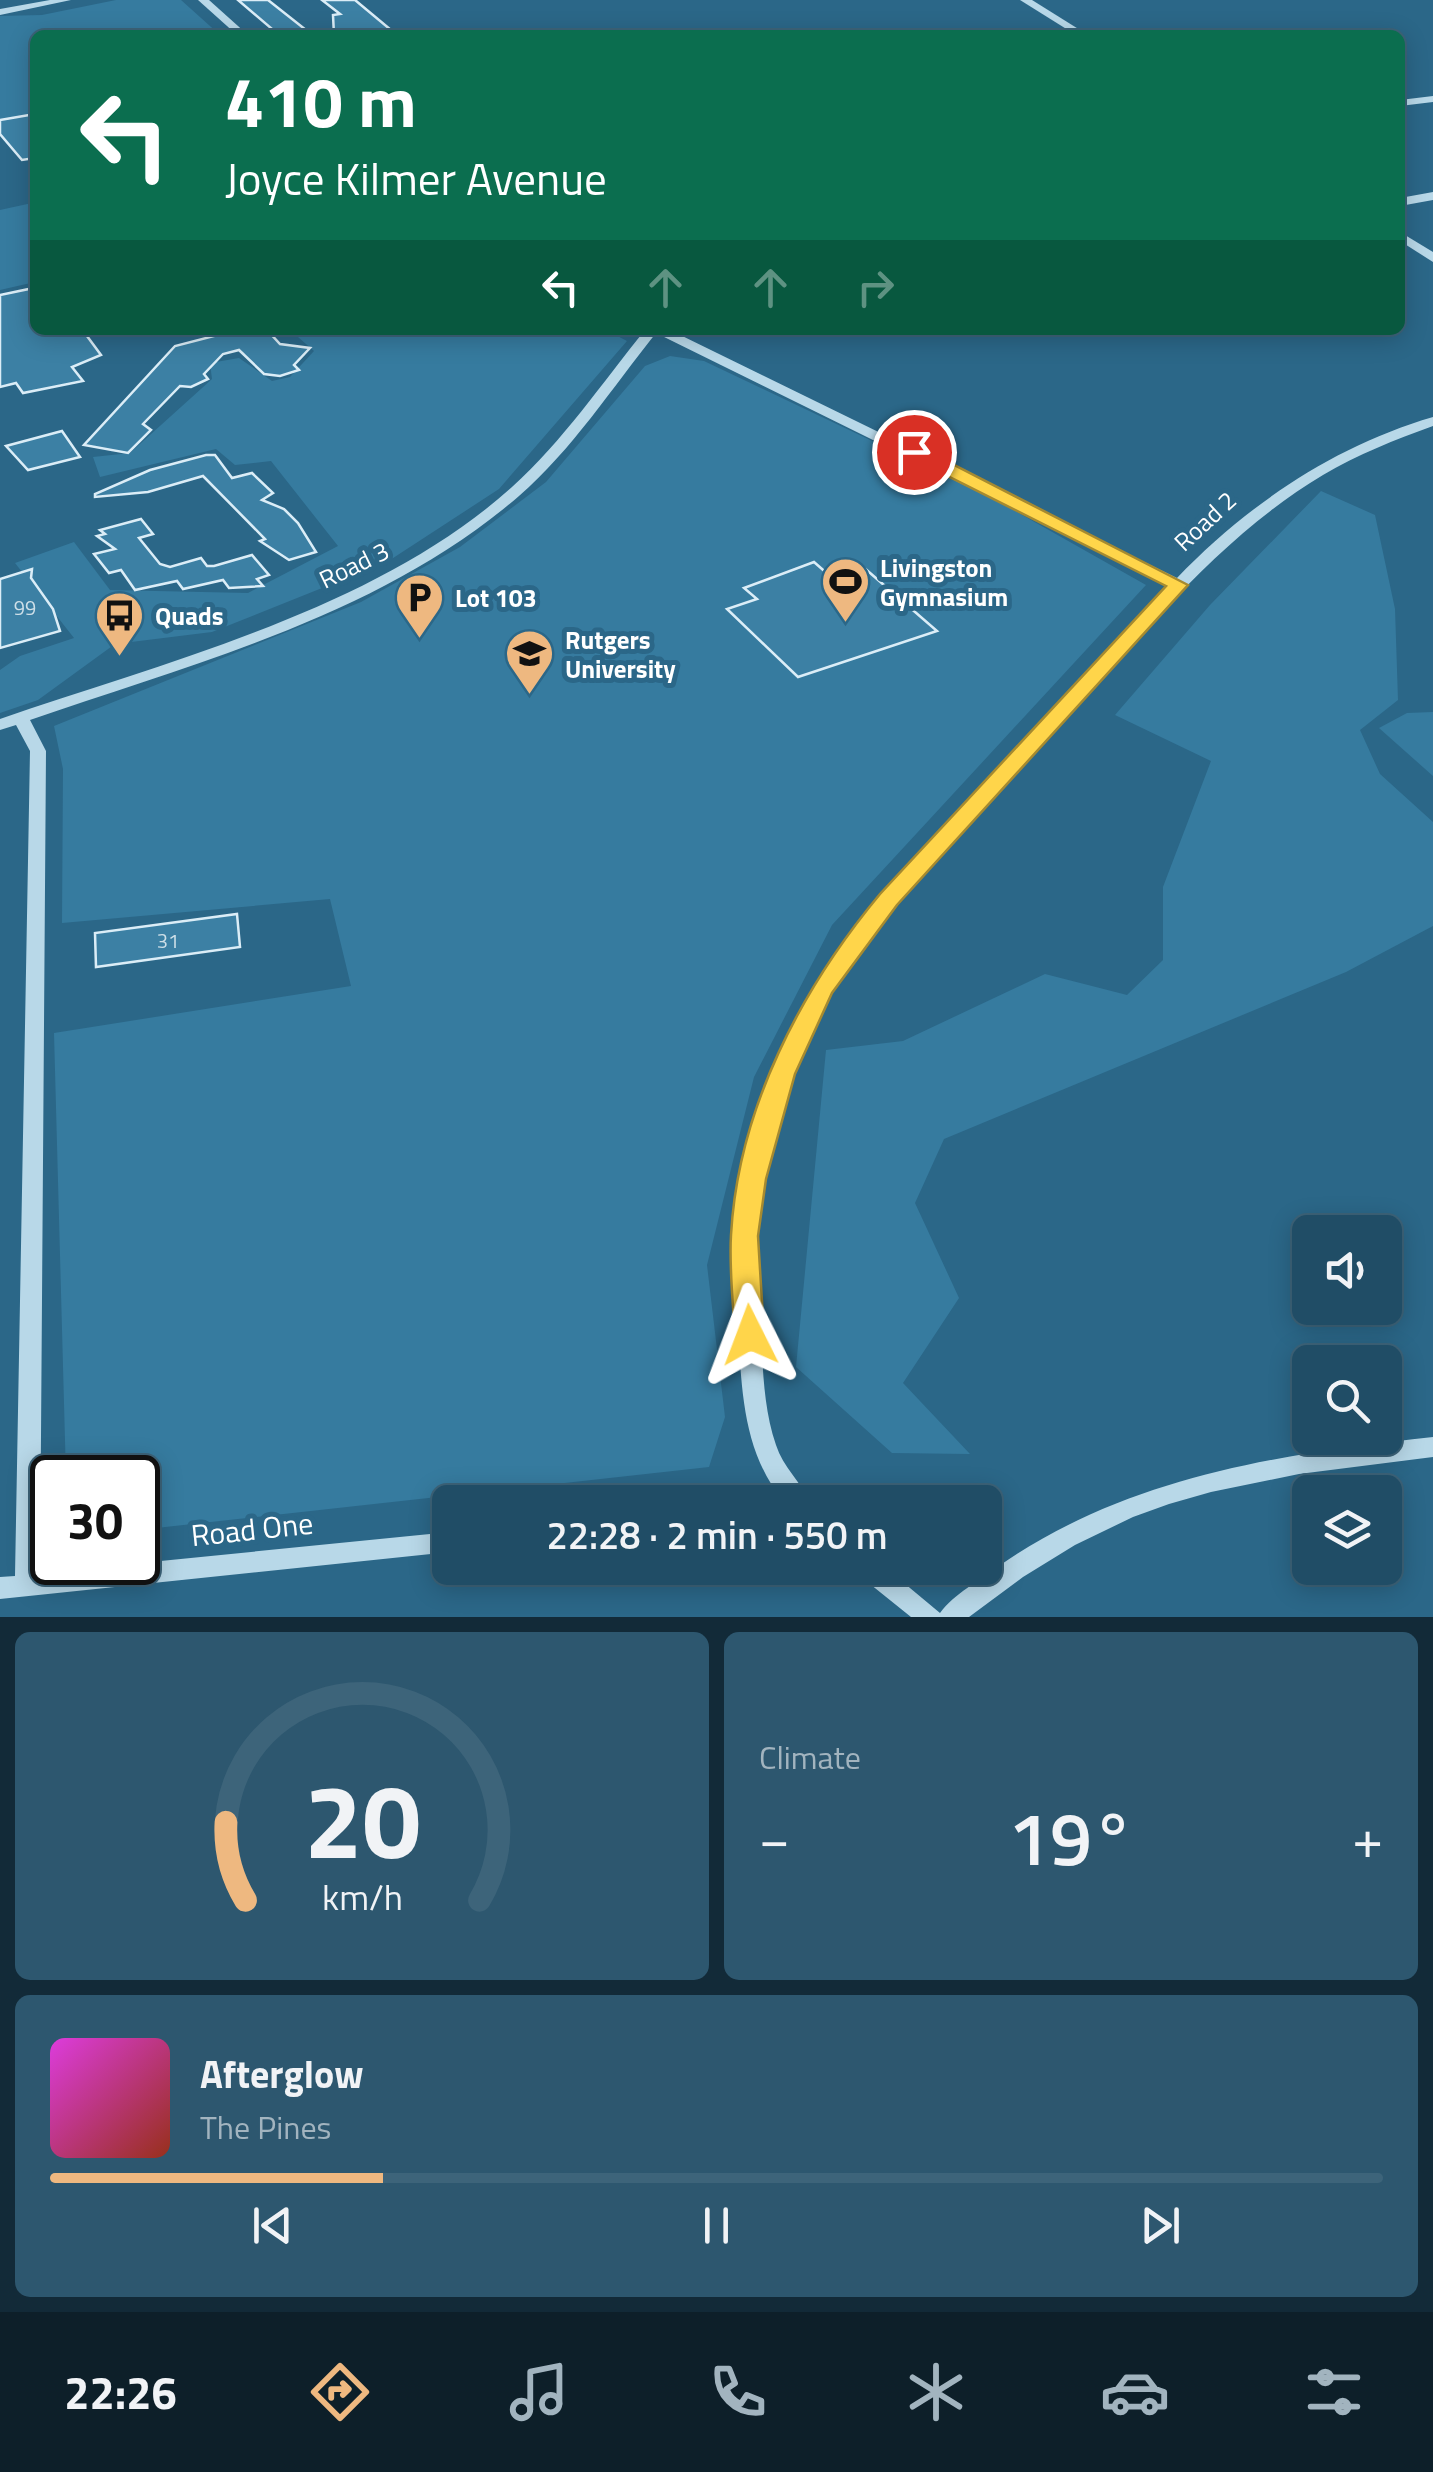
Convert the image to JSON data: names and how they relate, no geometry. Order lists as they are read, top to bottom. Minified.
{"streets":{"street":["Road 2","Road 3","Road One"]},"places":{"sports":["Livingston Gymnasium"],"parking":["Lot 103"],"bus stop":["Quads"],"school or university":["Rutgers University"]},"house_numbers":["99","31"],"page":{"turn":["410 m","Joyce Kilmer Avenue"],"limit":"30","trip":"22:28 · 2 min · 550 m","tile":"Climate","heat":["−","19°","+"],"song":["Afterglow","The Pines"],"tabs":"22:26","gauge":["20","km/h"]}}
